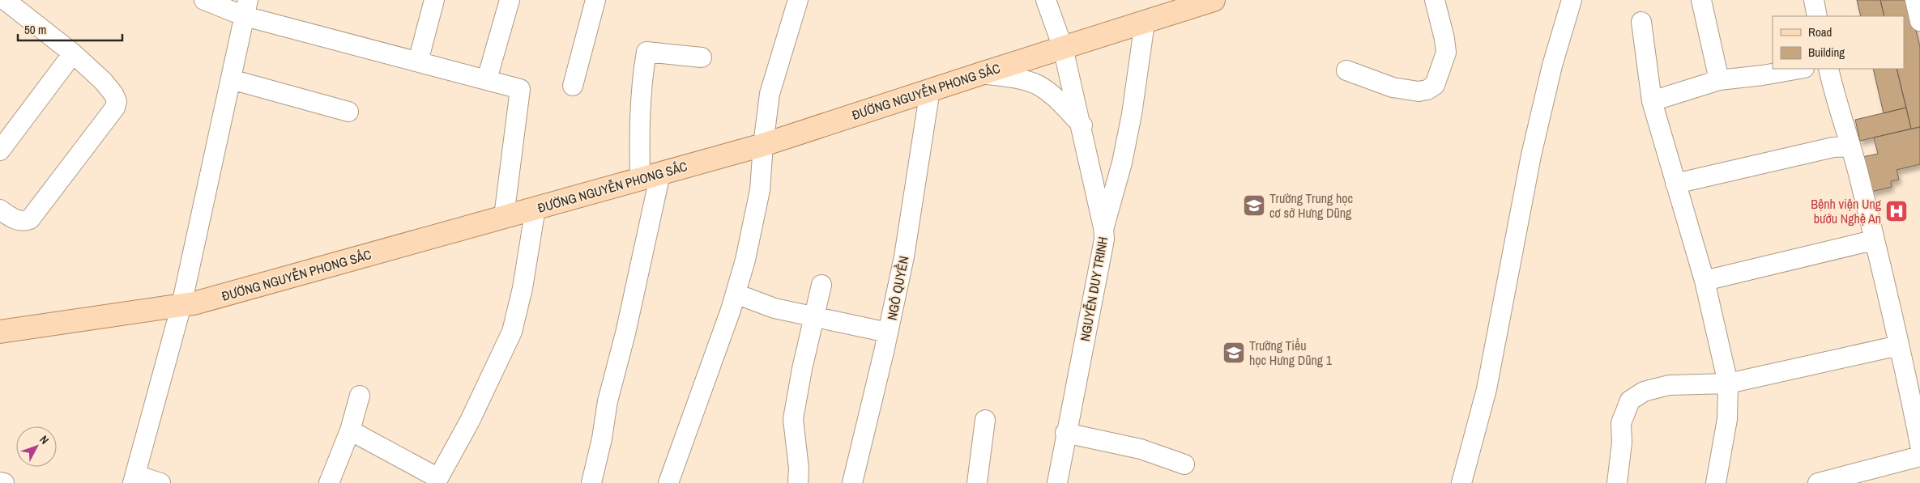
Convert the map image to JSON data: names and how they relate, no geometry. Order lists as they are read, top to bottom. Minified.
{"streets":{"main road":["ĐƯỜNG NGUYỄN PHONG SẮC"],"street":["NGÔ QUYỀN","NGUYỄN DUY TRINH"]},"crossings":[["ĐƯỜNG NGUYỄN PHONG SẮC","NGÔ QUYỀN"],["ĐƯỜNG NGUYỄN PHONG SẮC","NGUYỄN DUY TRINH"]],"places":{"school or university":["Trường Trung học cơ sở Hưng Dũng","Trường Tiểu học Hưng Dũng 1"],"hospital":["Bệnh viện Ung bướu Nghệ An"]},"legend":["Road","Building"],"scale_bar":"50 m","north":"top right"}
